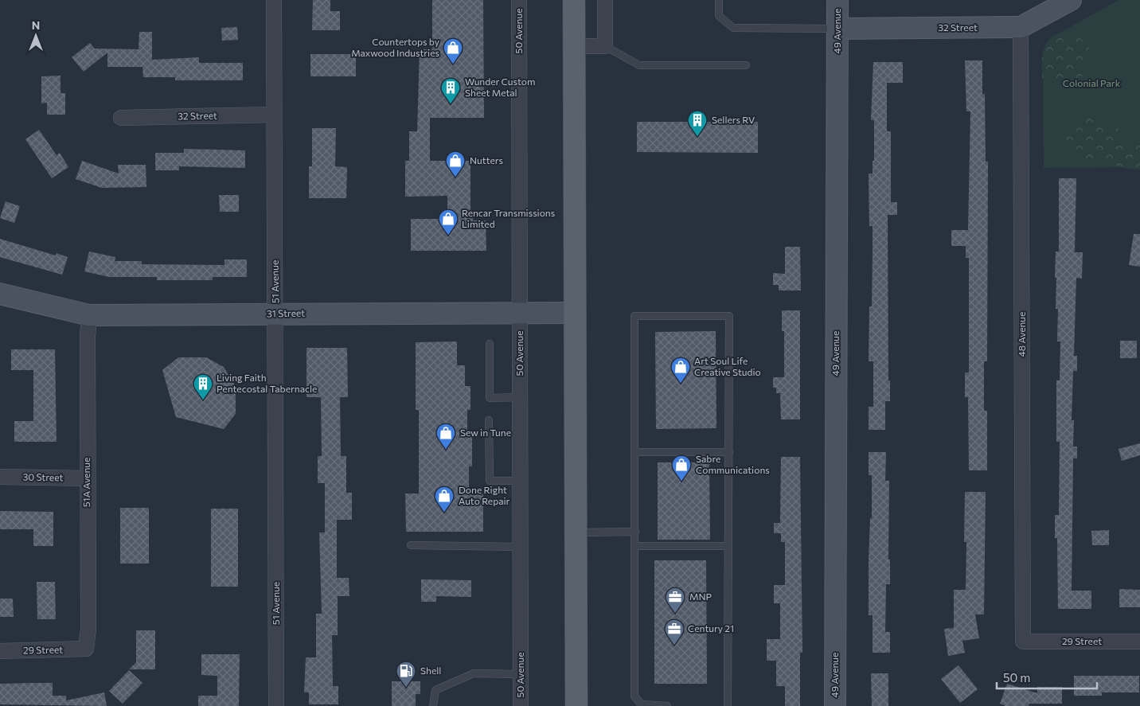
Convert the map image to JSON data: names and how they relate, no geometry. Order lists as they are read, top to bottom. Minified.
{"streets":{"street":["32 Street","50 Avenue","49 Avenue","51 Avenue","31 Street","48 Avenue","30 Street","51A Avenue","29 Street"]},"crossings":[["32 Street","49 Avenue"],["32 Street","51 Avenue"],["32 Street","48 Avenue"],["50 Avenue","31 Street"],["51 Avenue","31 Street"],["31 Street","51A Avenue"],["48 Avenue","29 Street"],["30 Street","51A Avenue"],["51A Avenue","29 Street"]],"parks":["Colonial Park"],"places":{"shop":["Countertops by Maxwood Industries","Nutters","Rencar Transmissions Limited","Art Soul Life Creative Studio","Sew in Tune","Sabre Communications","Done Right Auto Repair"],"building":["Wunder Custom Sheet Metal","Sellers RV","Living Faith Pentecostal Tabernacle"],"office":["MNP","Century 21"],"fuel station":["Shell"]},"scale_bar":"50 m","north":"top"}
